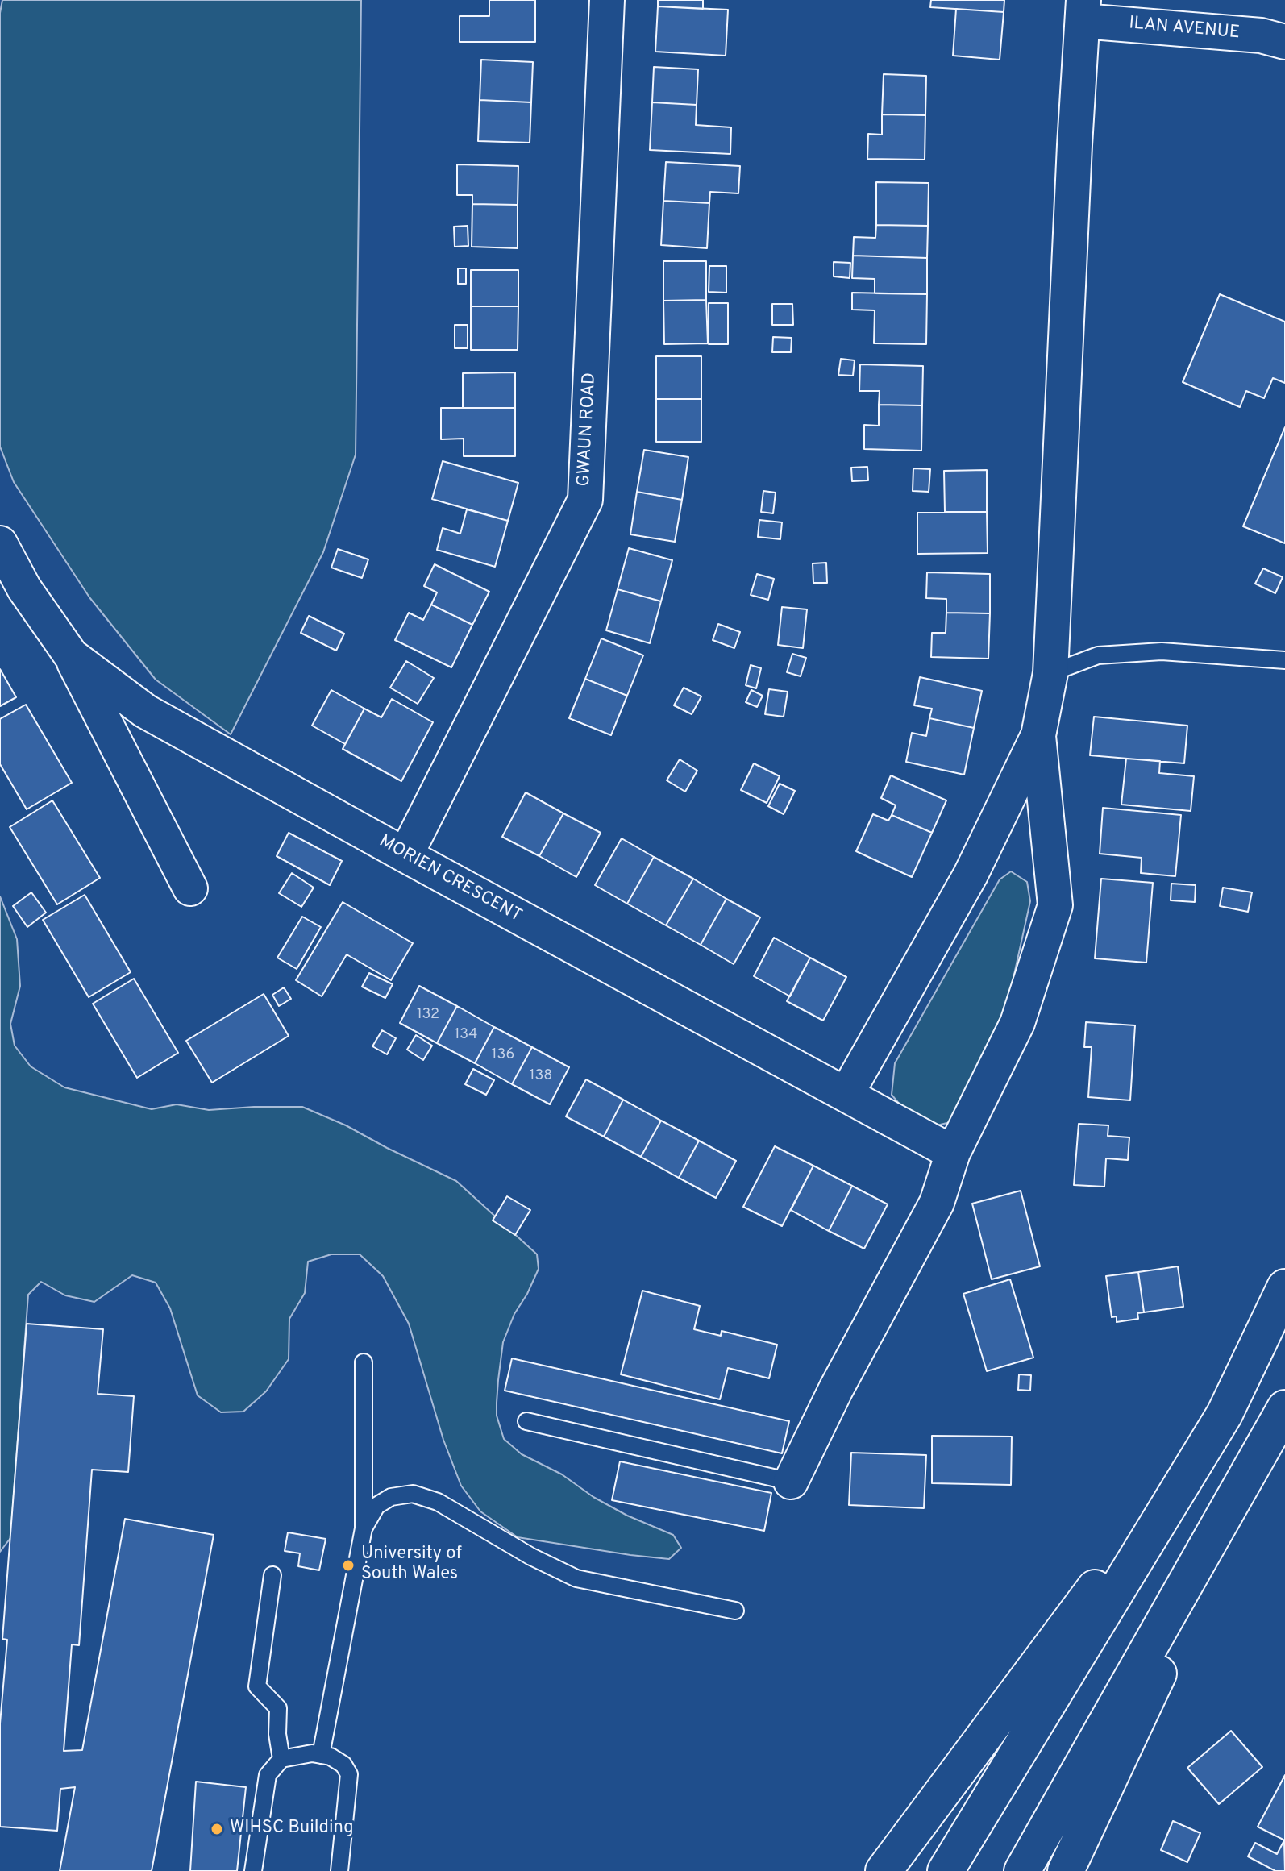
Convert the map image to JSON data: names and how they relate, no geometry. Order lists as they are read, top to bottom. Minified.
{"streets":{"street":["ILAN AVENUE","GWAUN ROAD","MORIEN CRESCENT"]},"crossings":[["GWAUN ROAD","MORIEN CRESCENT"]],"places":["University of South Wales","WIHSC Building"],"house_numbers":["132","134","136","138"]}
